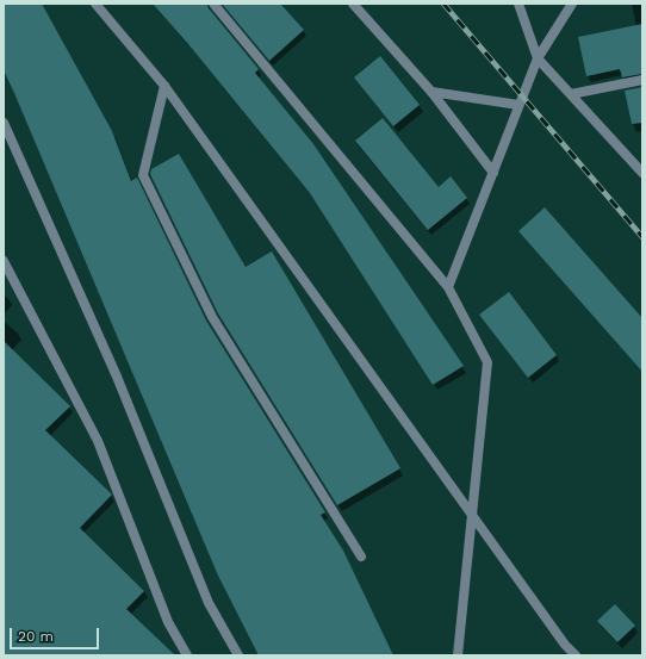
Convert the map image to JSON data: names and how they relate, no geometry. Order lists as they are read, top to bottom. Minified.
{"scale_bar":"20 m"}
